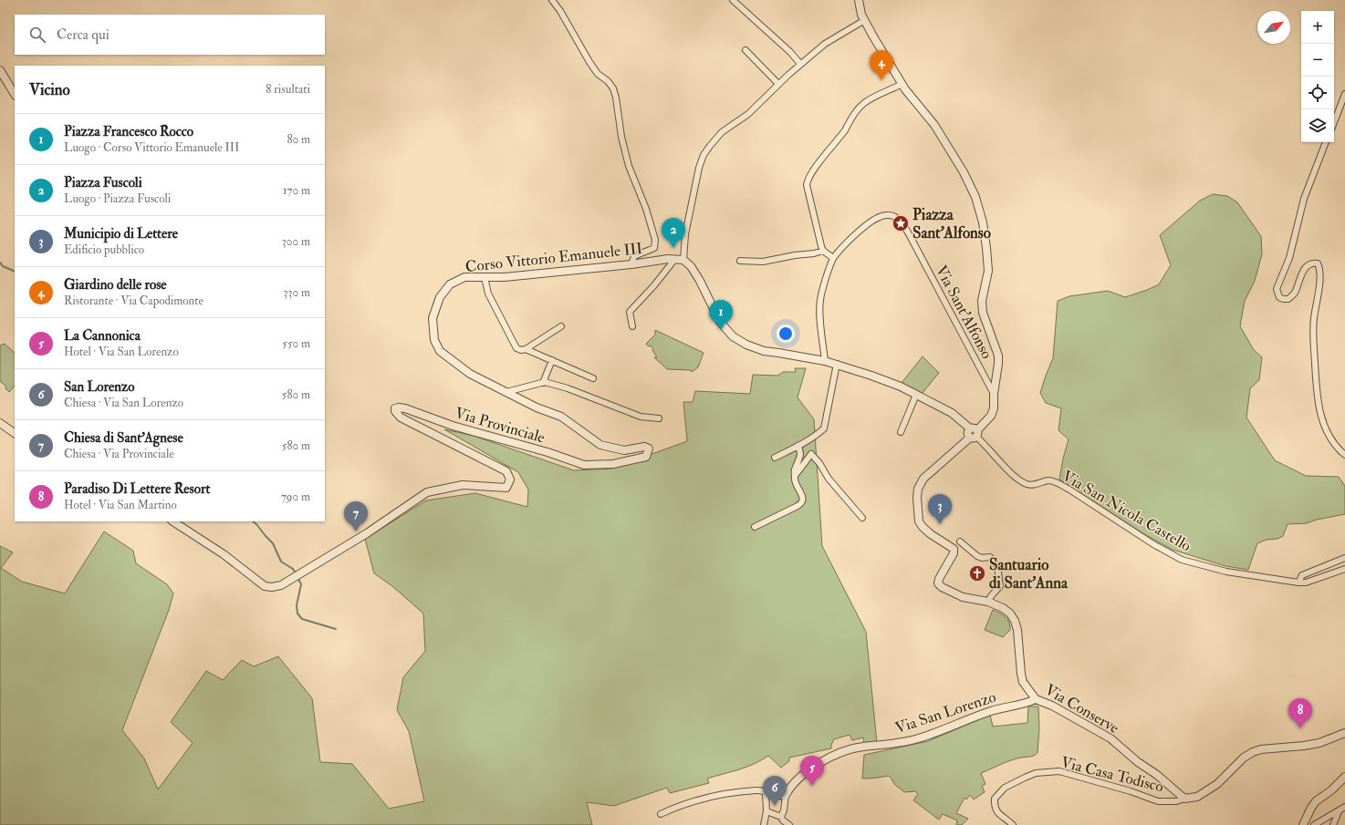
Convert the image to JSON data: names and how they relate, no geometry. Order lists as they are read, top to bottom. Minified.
{"streets":{"street":["Corso Vittorio Emanuele III","Via Sant'Alfonso","Via Provinciale","Via San Nicola Castello","Via Conserve","Via San Lorenzo","Via Casa Todisco"]},"crossings":[["Corso Vittorio Emanuele III","Via Provinciale"],["Via San Nicola Castello","Via Conserve"],["Via Conserve","Via San Lorenzo"],["Via Conserve","Via Casa Todisco"]],"places":{"place":["Piazza Sant'Alfonso"],"church":["Santuario di Sant'Anna"]},"north":"top right","page":{"map_buttons":["+","−"],"search":"Cerca qui","pins":["4","2","1","3","7","8","5","6"],"heading":["Vicino","8 risultati"],"list":[{"mark":"1","name":"Piazza Francesco Rocco","note":"Luogo · Corso Vittorio Emanuele III","value":"80 m"},{"mark":"2","name":"Piazza Fuscoli","note":"Luogo · Piazza Fuscoli","value":"170 m"},{"mark":"3","name":"Municipio di Lettere","note":"Edificio pubblico","value":"300 m"},{"mark":"4","name":"Giardino delle rose","note":"Ristorante · Via Capodimonte","value":"330 m"},{"mark":"5","name":"La Cannonica","note":"Hotel · Via San Lorenzo","value":"550 m"},{"mark":"6","name":"San Lorenzo","note":"Chiesa · Via San Lorenzo","value":"580 m"},{"mark":"7","name":"Chiesa di Sant'Agnese","note":"Chiesa · Via Provinciale","value":"580 m"},{"mark":"8","name":"Paradiso Di Lettere Resort","note":"Hotel · Via San Martino","value":"790 m"}]}}
